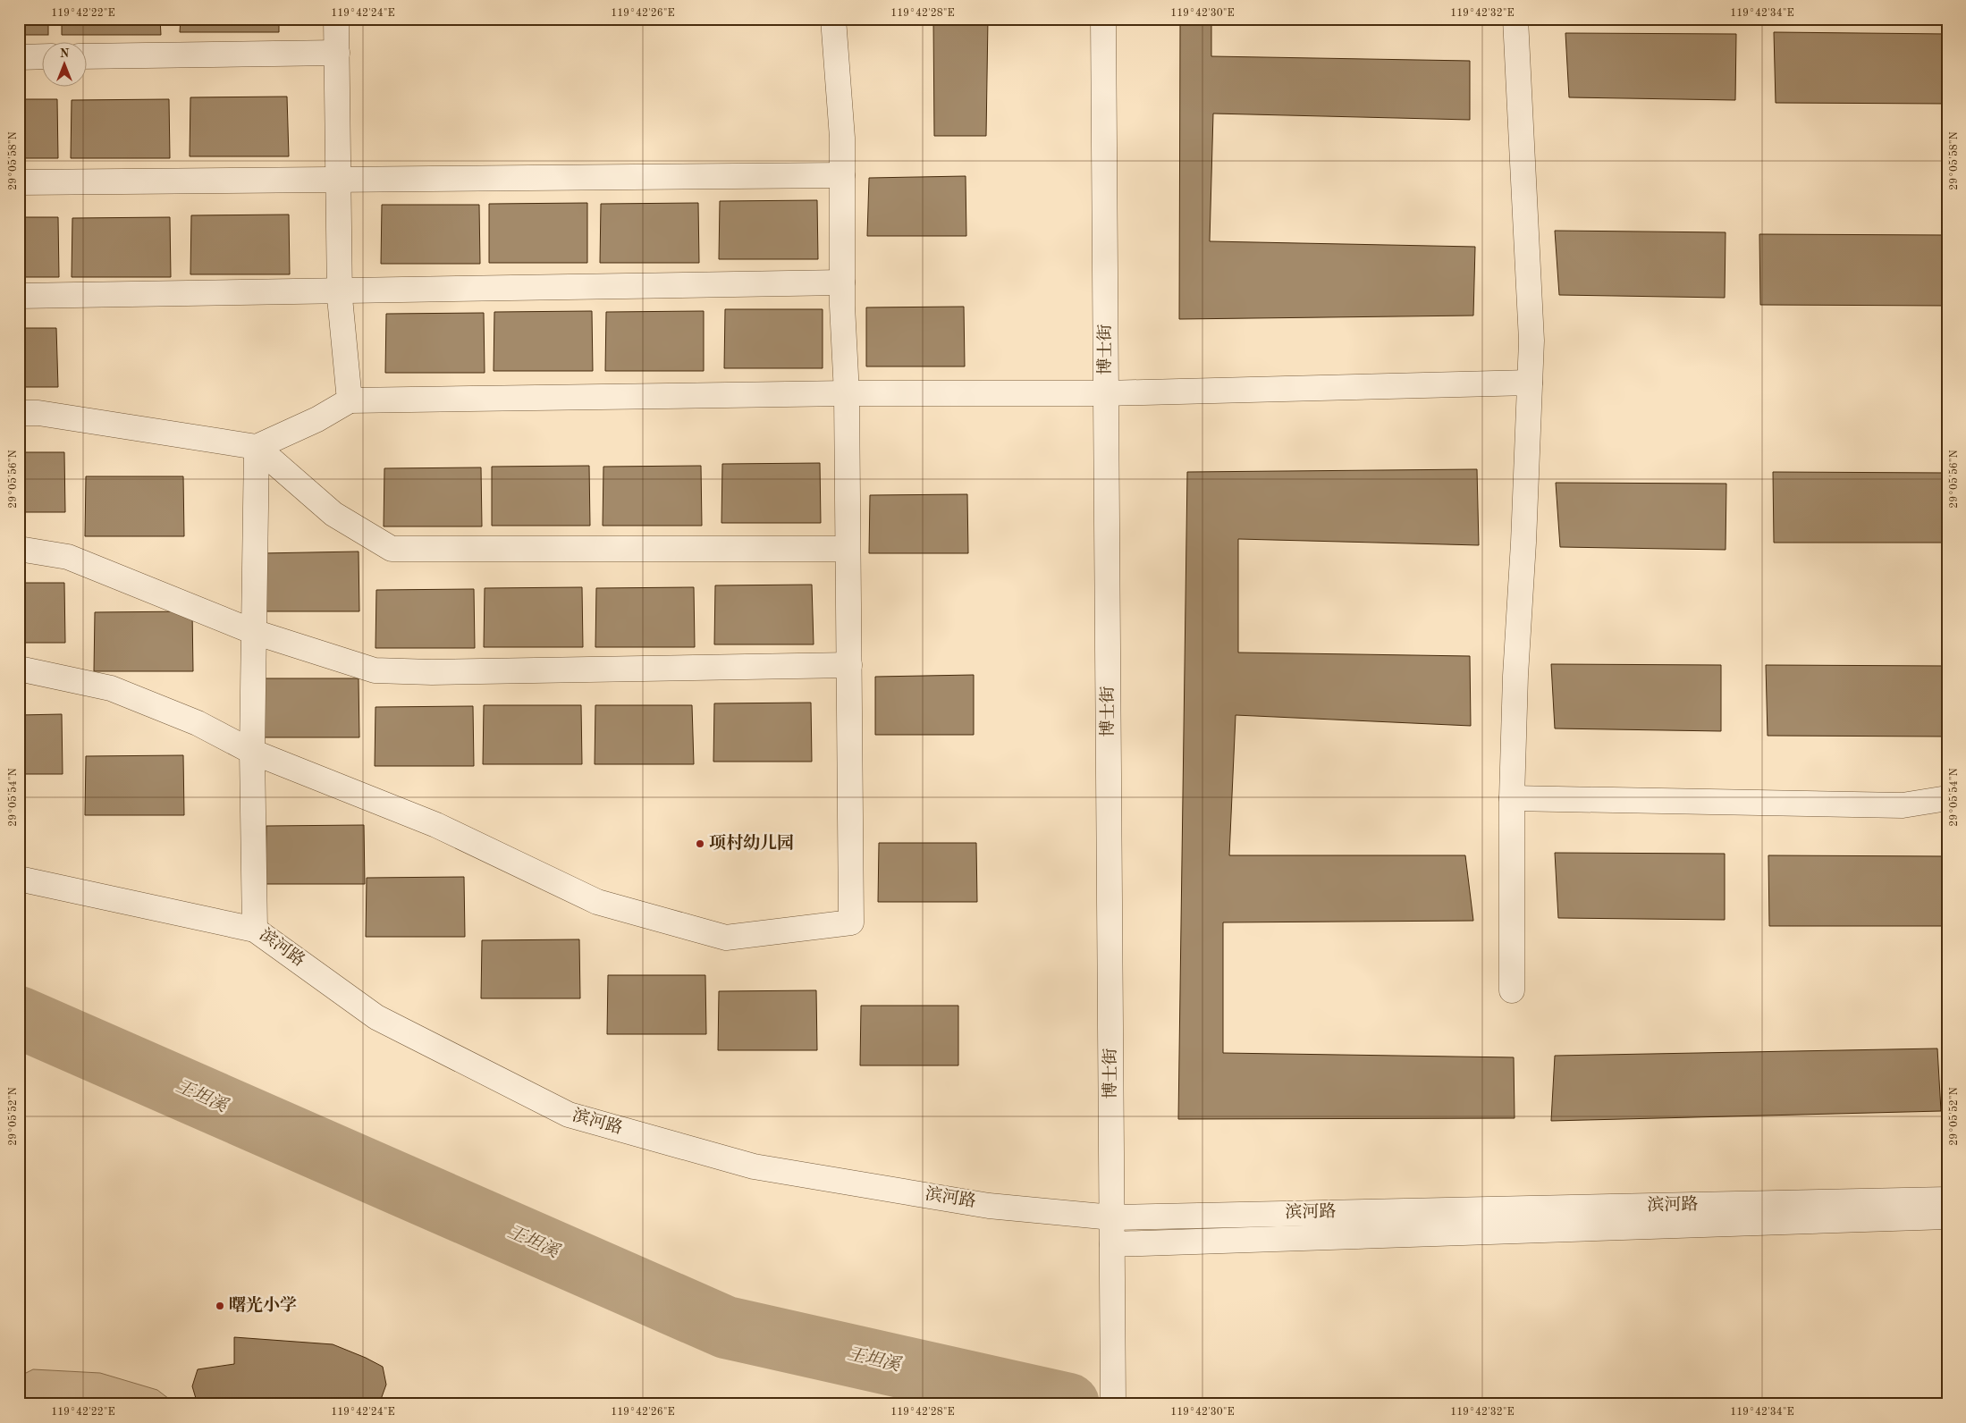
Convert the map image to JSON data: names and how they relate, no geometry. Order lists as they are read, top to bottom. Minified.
{"streets":{"street":["博士街","滨河路"]},"crossings":[["博士街","滨河路"]],"water":["王坦溪"],"places":["项村幼儿园","曙光小学"],"north":"top","coordinates":["119°42'22\"E","119°42'24\"E","119°42'26\"E","119°42'28\"E","119°42'30\"E","119°42'32\"E","119°42'34\"E","29°05'58\"N","29°05'56\"N","29°05'54\"N","29°05'52\"N"]}
